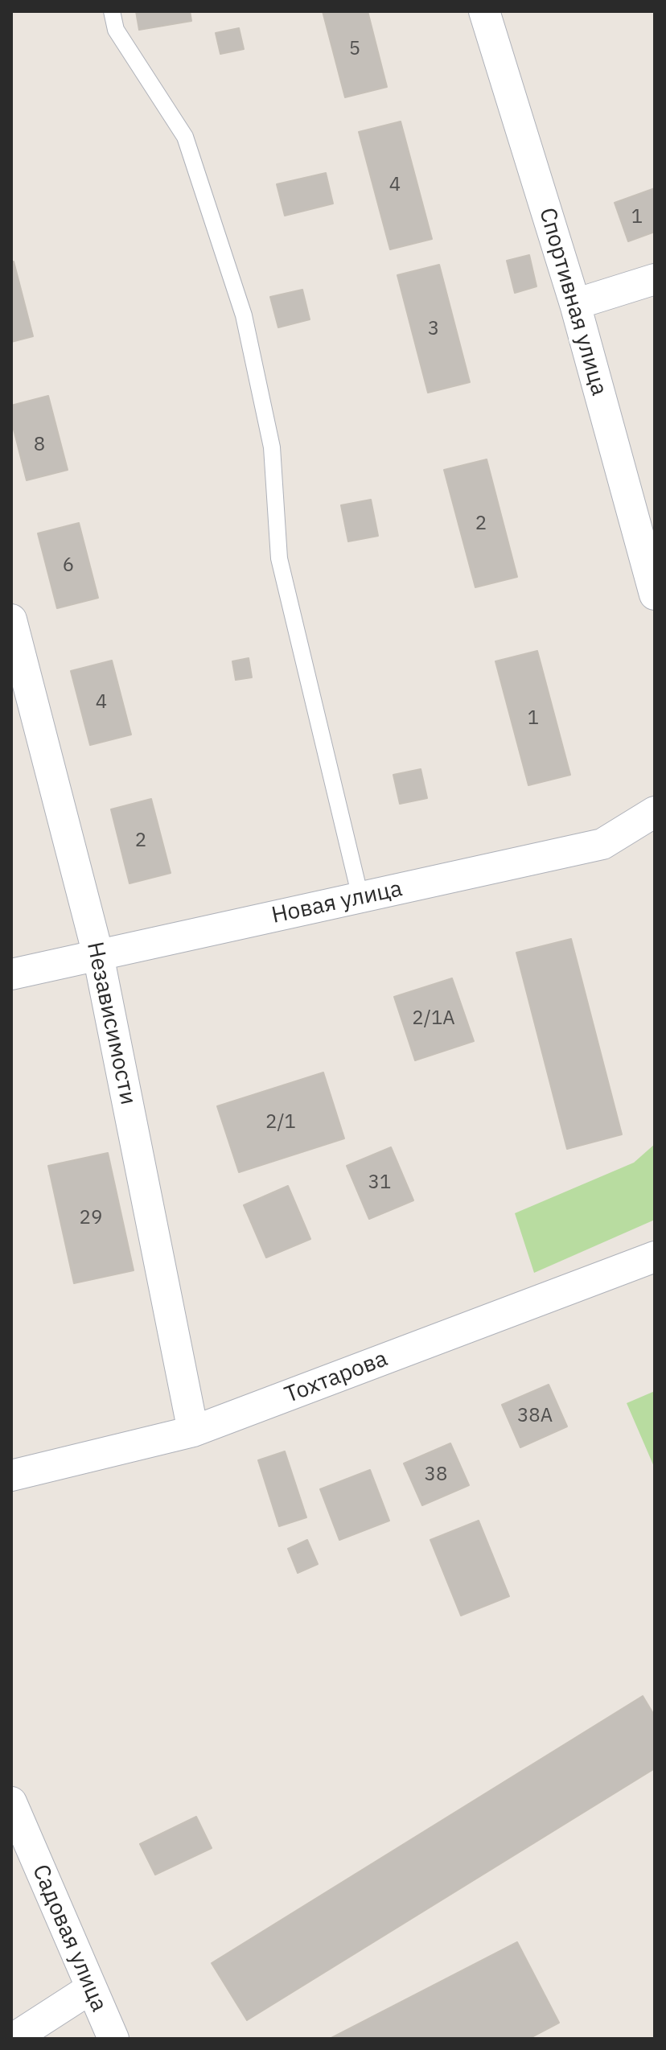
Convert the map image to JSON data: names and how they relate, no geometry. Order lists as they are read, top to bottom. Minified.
{"streets":{"street":["Спортивная улица","Новая улица","Независимости","Тохтарова","Садовая улица"]},"crossings":[["Новая улица","Независимости"],["Независимости","Тохтарова"]],"house_numbers":["5","4","1","3","8","2","6","4","1","2","2/1А","2/1","31","29","38А","38"]}
